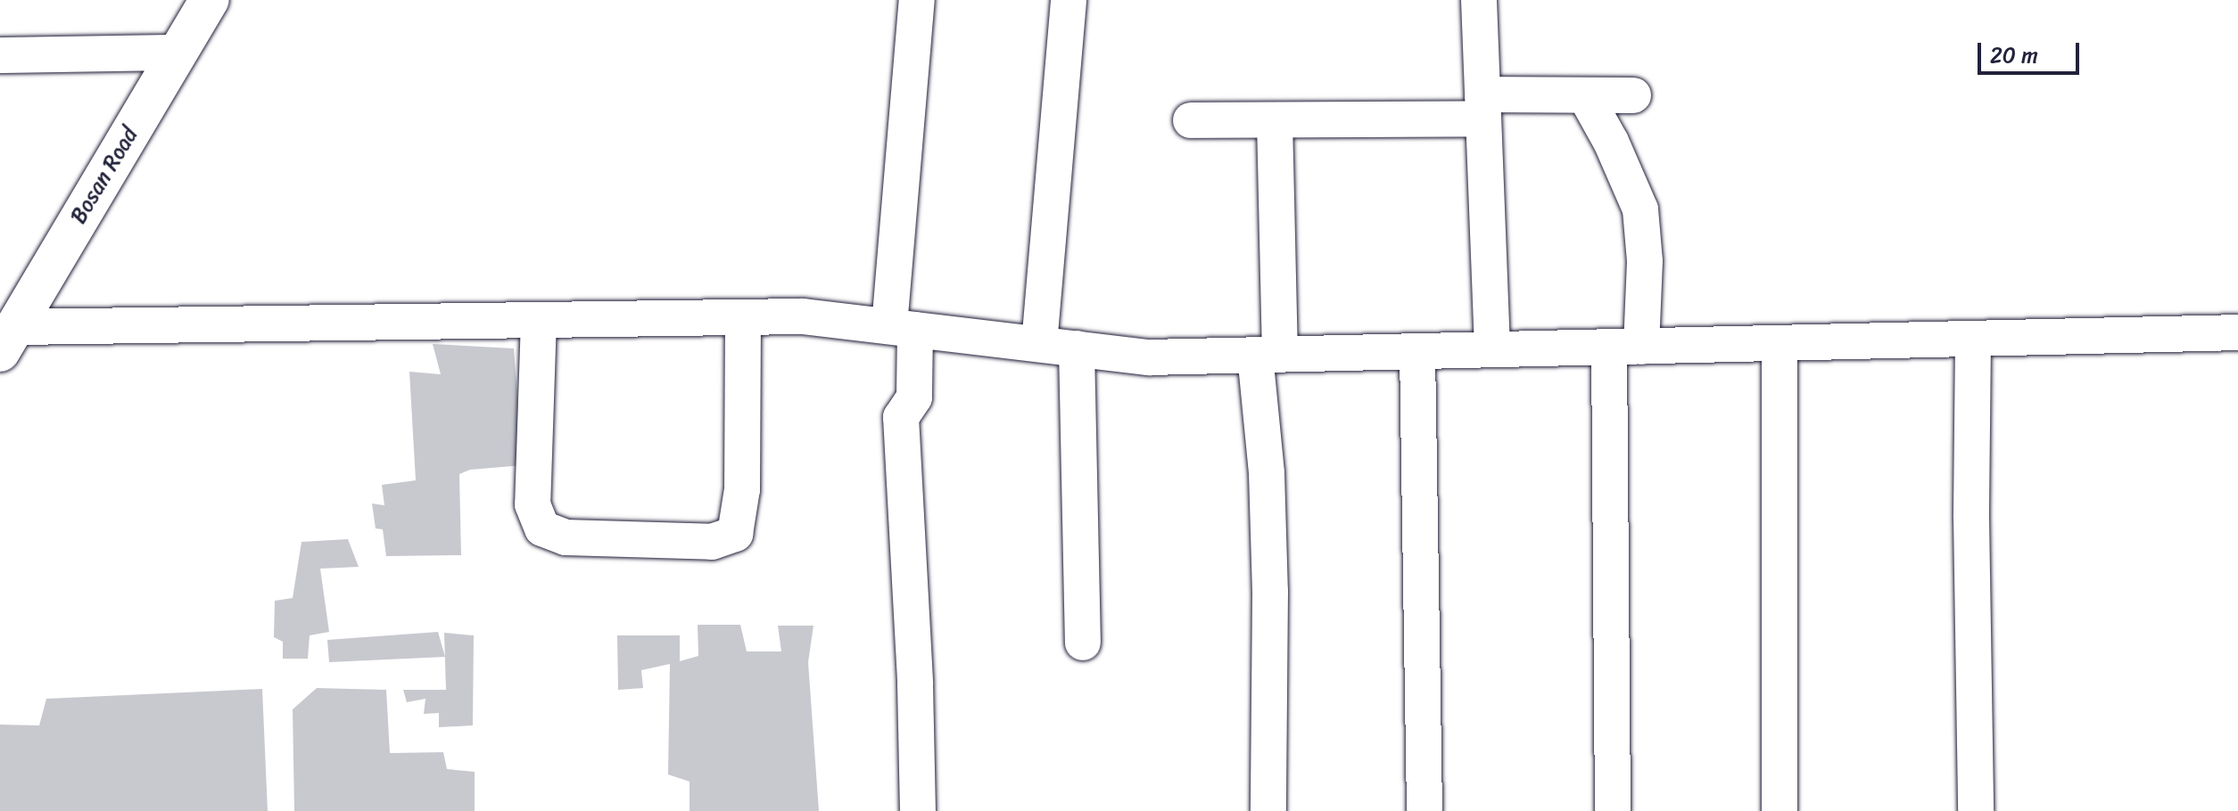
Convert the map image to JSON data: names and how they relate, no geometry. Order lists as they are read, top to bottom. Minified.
{"streets":{"main road":["Bosan Road"]},"scale_bar":"20 m"}
